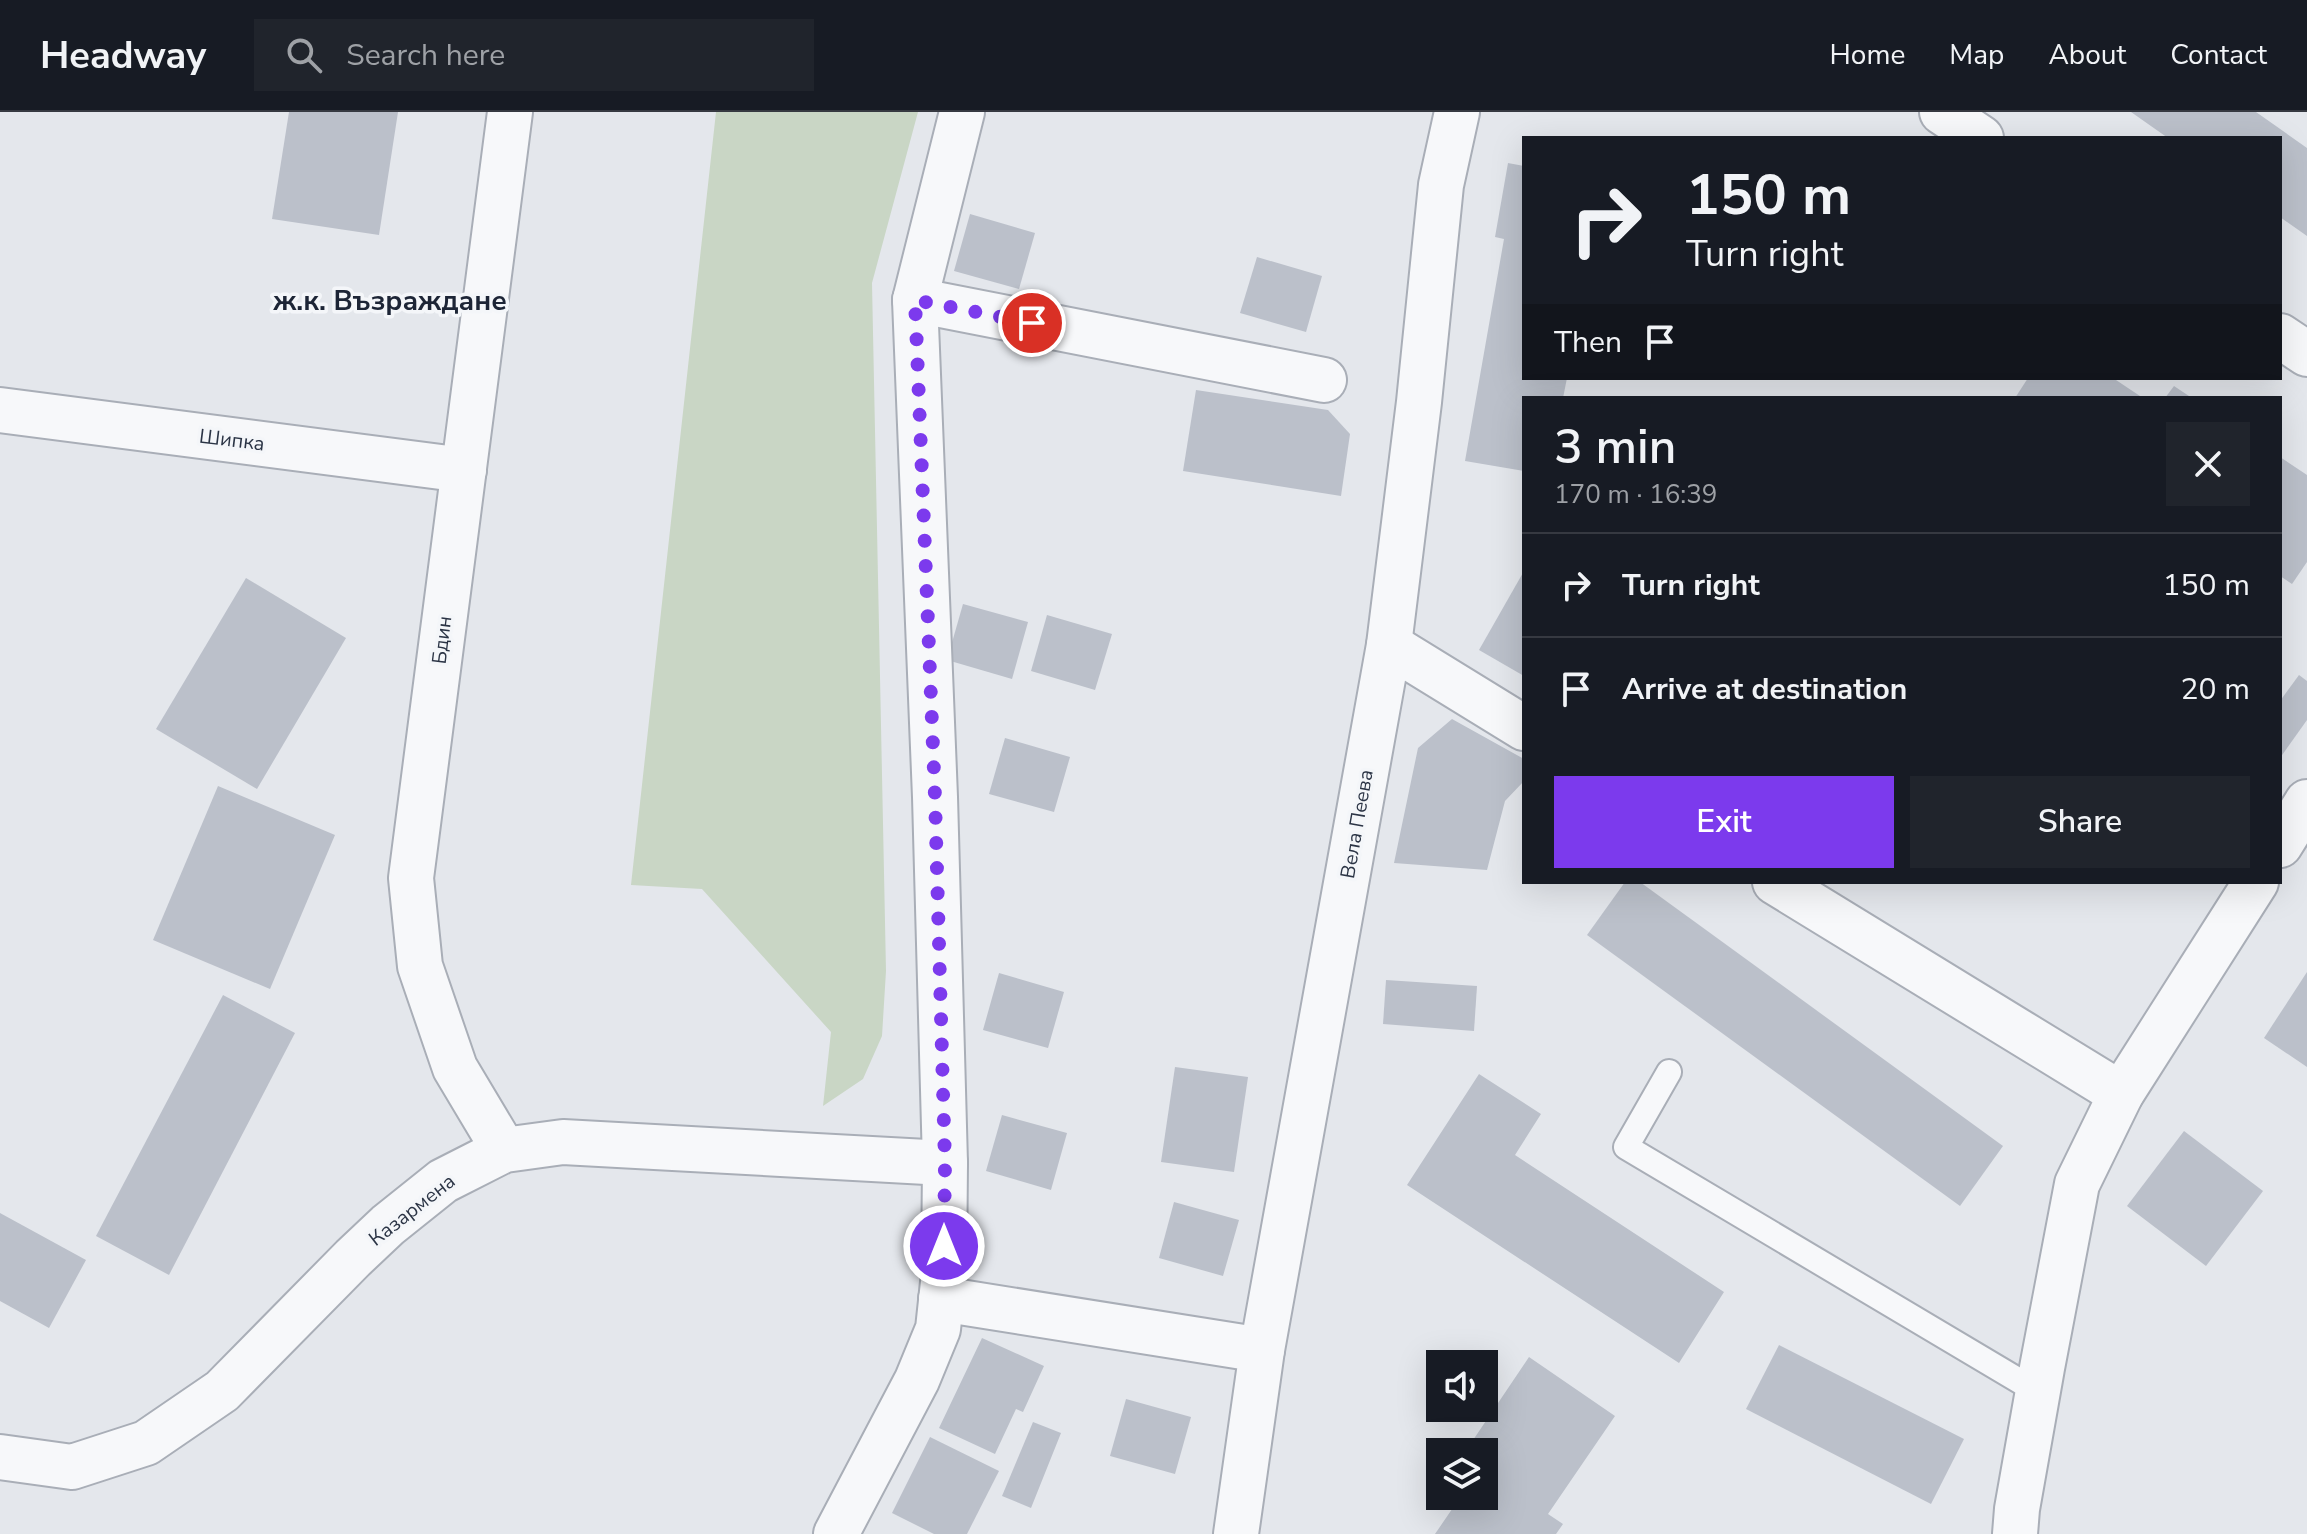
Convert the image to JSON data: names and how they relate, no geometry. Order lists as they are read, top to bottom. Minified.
{"streets":{"street":["Шипка","Бдин","Вела Пеева","Казармена"]},"crossings":[["Шипка","Бдин"],["Бдин","Казармена"]],"districts":["ж.к. Възраждане"],"page":{"header":"Headway","search":"Search here","nav":["Home","Map","About","Contact"],"turn":["150 m","Turn right"],"then":"Then","heading":["3 min","170 m · 16:39"],"list":[{"name":"Turn right","value":"150 m"},{"name":"Arrive at destination","value":"20 m"}],"buttons":["Exit","Share"]}}
